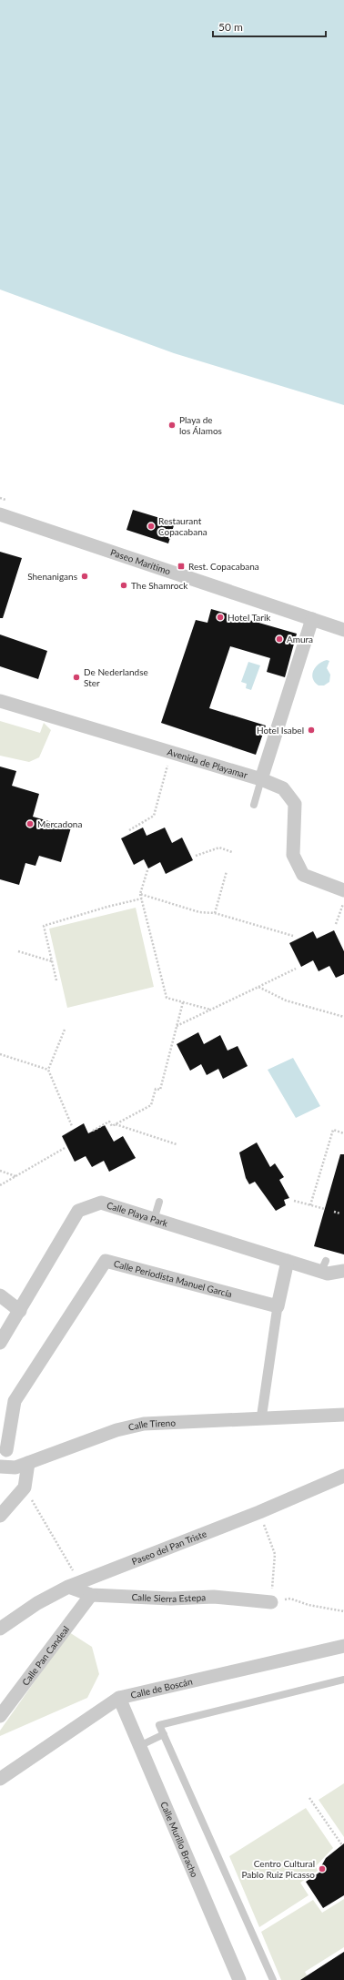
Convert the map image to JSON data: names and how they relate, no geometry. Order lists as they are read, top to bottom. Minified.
{"streets":{"street":["Paseo Marítimo","Avenida de Playamar","Calle Playa Park","Calle Periodista Manuel García","Calle Tireno","Paseo del Pan Triste","Calle Sierra Estepa","Calle Pan Candeal","Calle de Boscán","Calle Murillo Bracho"]},"crossings":[["Paseo del Pan Triste","Calle Sierra Estepa"],["Calle Sierra Estepa","Calle Pan Candeal"],["Calle de Boscán","Calle Murillo Bracho"]],"places":{"other":["Playa de los Álamos","Restaurant Copacabana","Shenanigans","The Shamrock","Hotel Tarik","Amura","De Nederlandse Ster","Hotel Isabel","Mercadona","Centro Cultural Pablo Ruiz Picasso"],"transit":["Rest. Copacabana"]},"scale_bar":"50 m"}
